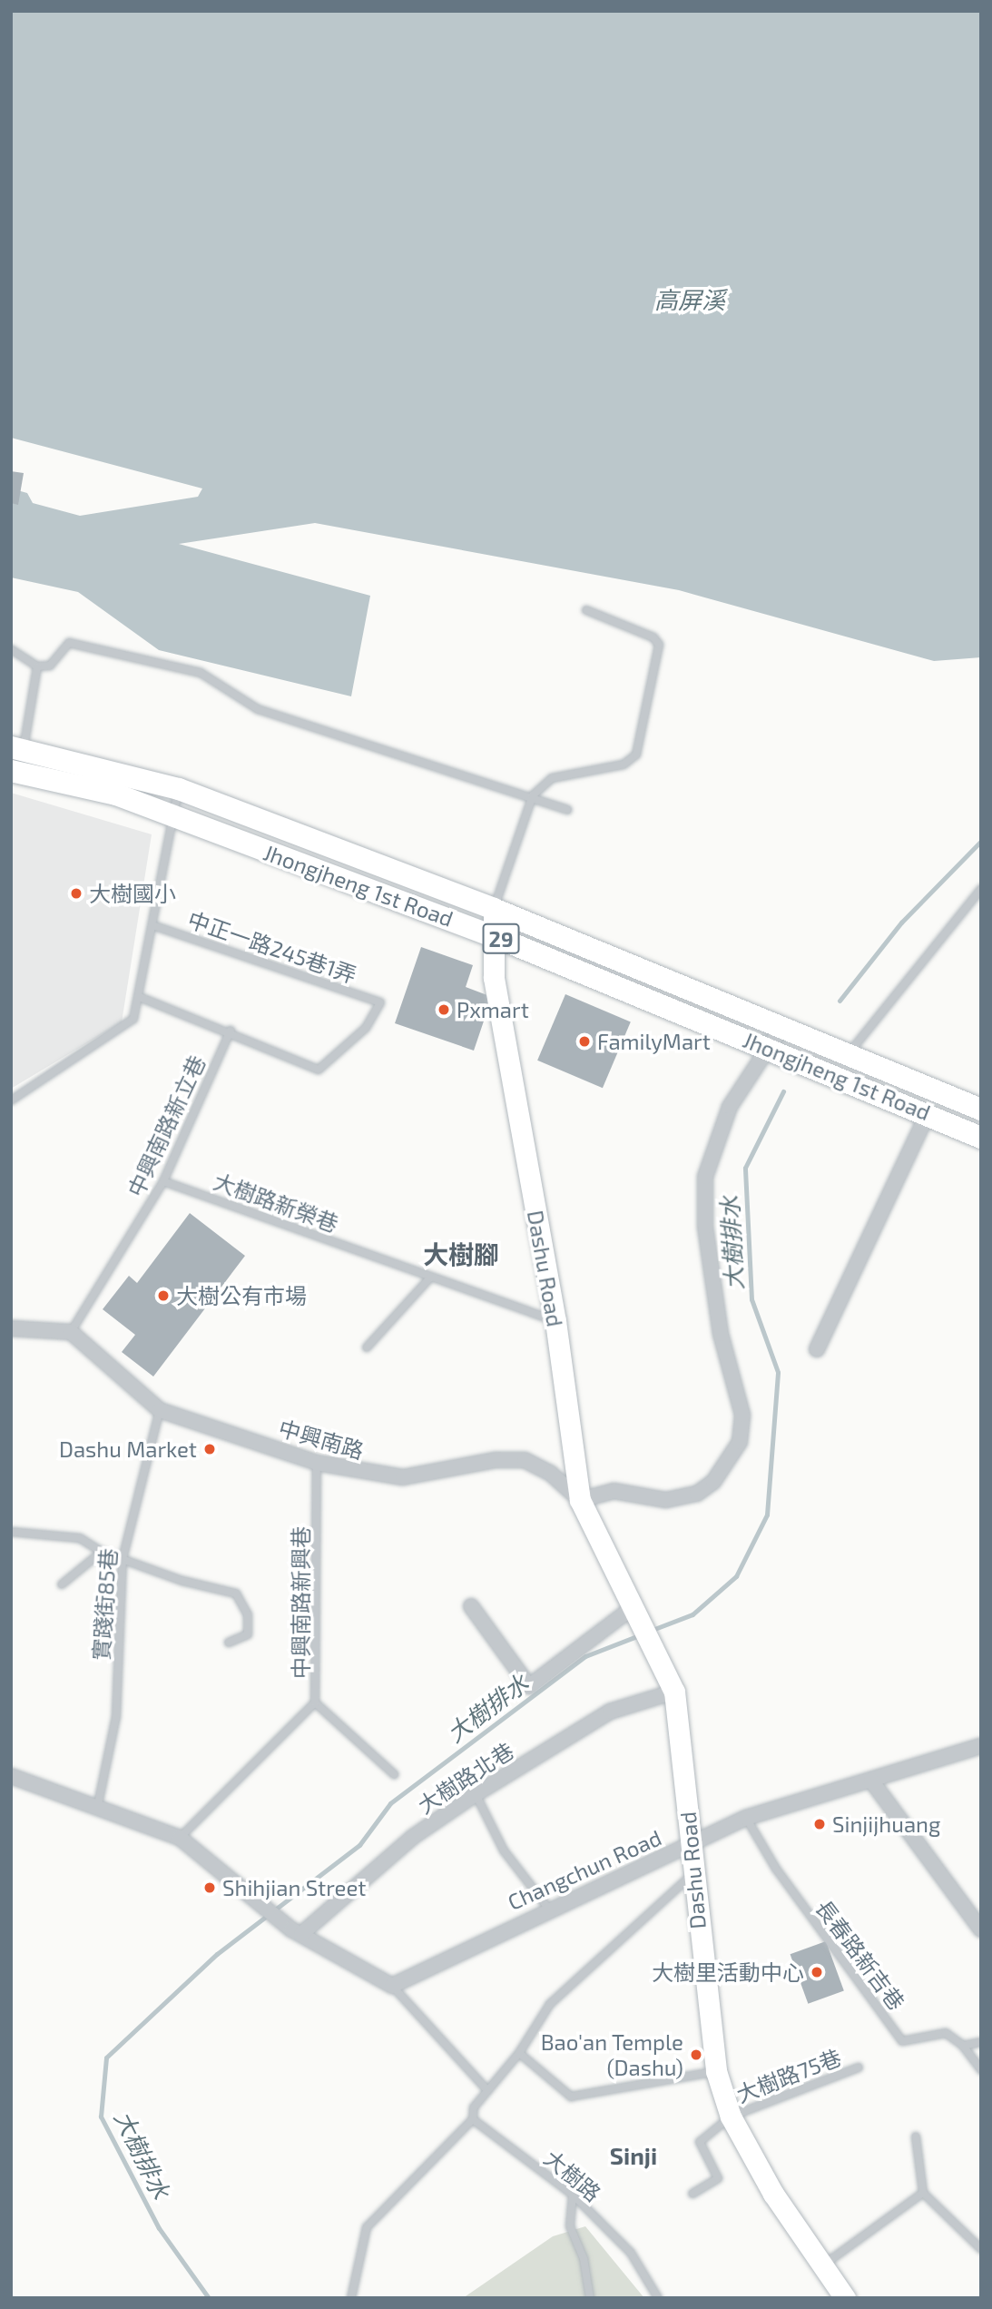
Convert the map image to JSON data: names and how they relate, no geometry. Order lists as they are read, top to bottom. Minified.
{"streets":{"main road":["Jhongjheng 1st Road","29"],"street":["Dashu Road","中興南路","大樹路北巷","Changchun Road"],"lane":["中正一路245巷1弄","中興南路新立巷","大樹路新榮巷","中興南路新興巷","實踐街85巷","長春路新吉巷","大樹路75巷","大樹路"]},"crossings":[["Jhongjheng 1st Road","Dashu Road"],["中正一路245巷1弄","中興南路新立巷"],["中興南路新立巷","大樹路新榮巷"],["中興南路新立巷","中興南路"],["大樹路新榮巷","Dashu Road"],["Dashu Road","中興南路"],["Dashu Road","大樹路北巷"],["Dashu Road","Changchun Road"],["Dashu Road","大樹路75巷"],["中興南路","中興南路新興巷"],["中興南路","實踐街85巷"],["Changchun Road","長春路新吉巷"]],"districts":["大樹腳","Sinji"],"water":["高屏溪","大樹排水"],"places":["大樹國小","Pxmart","FamilyMart","大樹公有市場","Dashu Market","Sinjijhuang","Shihjian Street","大樹里活動中心","Bao'an Temple (Dashu)"]}
